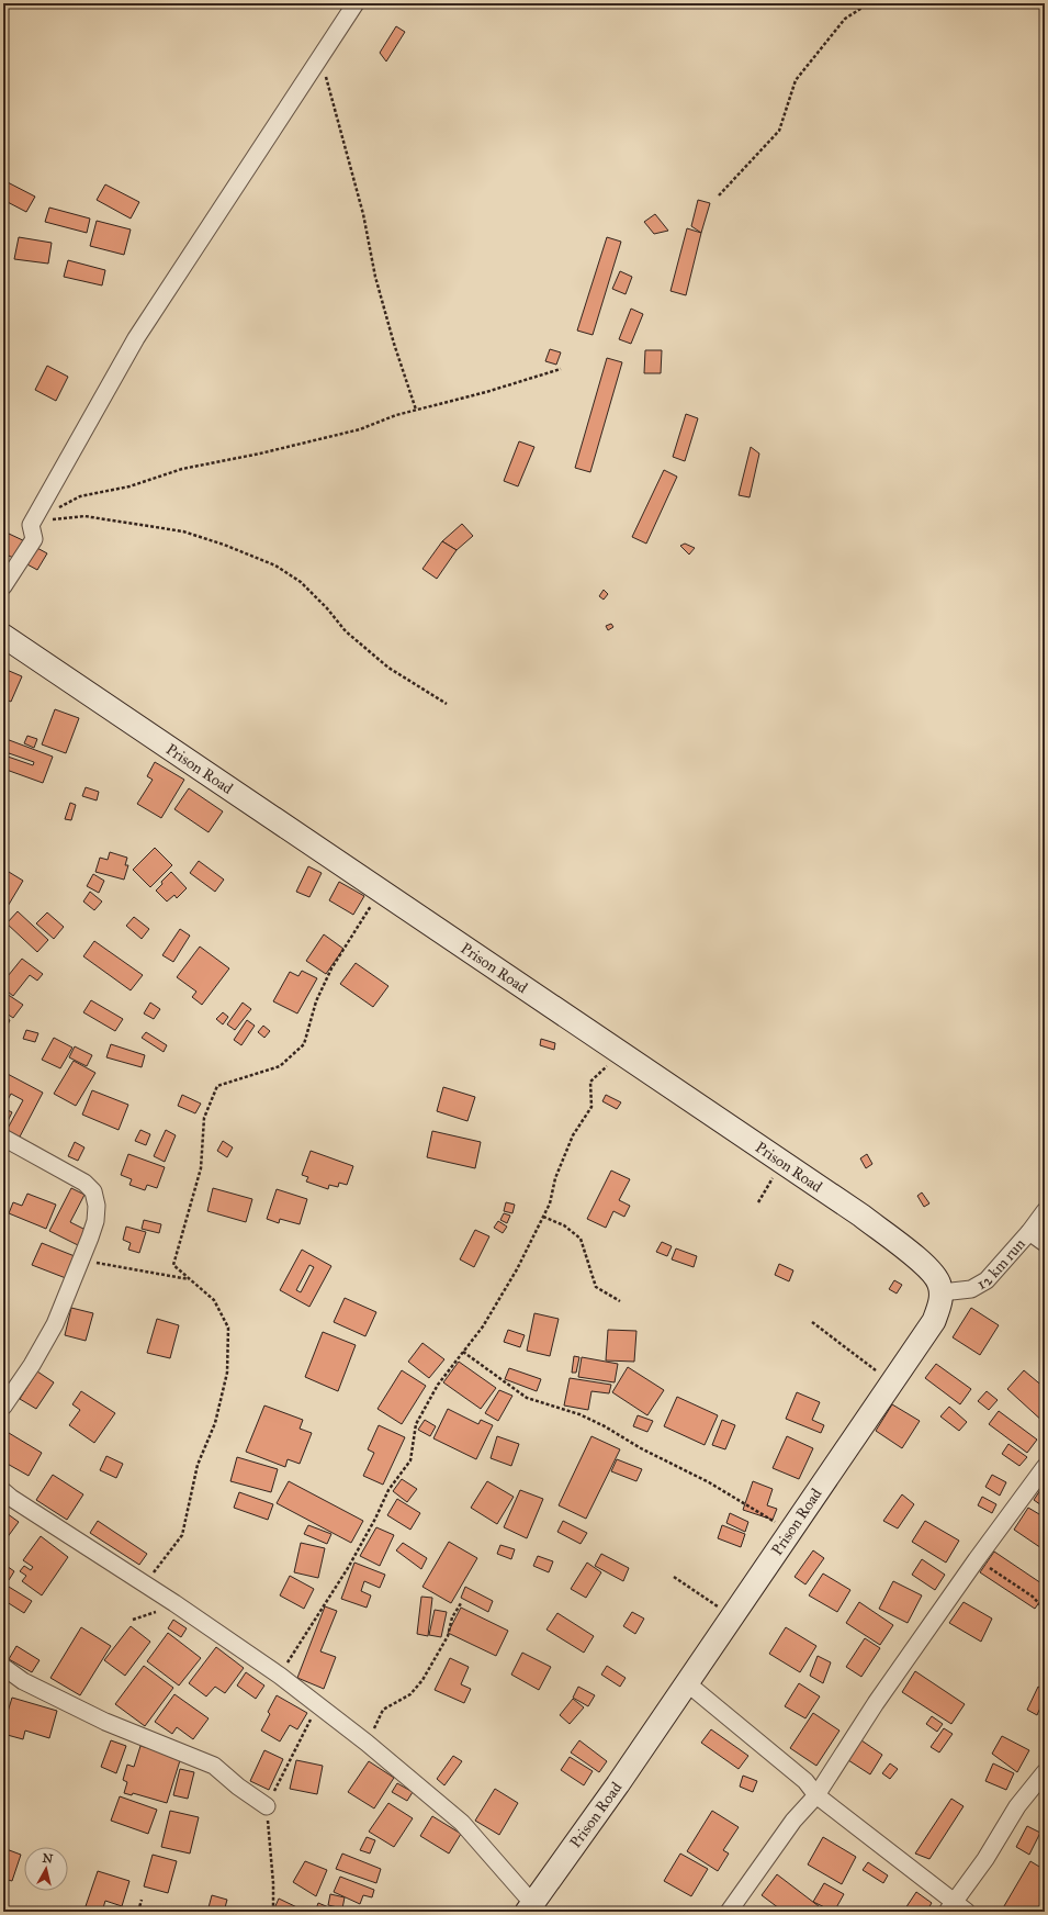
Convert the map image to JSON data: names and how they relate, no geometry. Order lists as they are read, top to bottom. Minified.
{"streets":{"street":["Prison Road","12 km run"]},"crossings":[["Prison Road","12 km run"]],"north":"top"}
